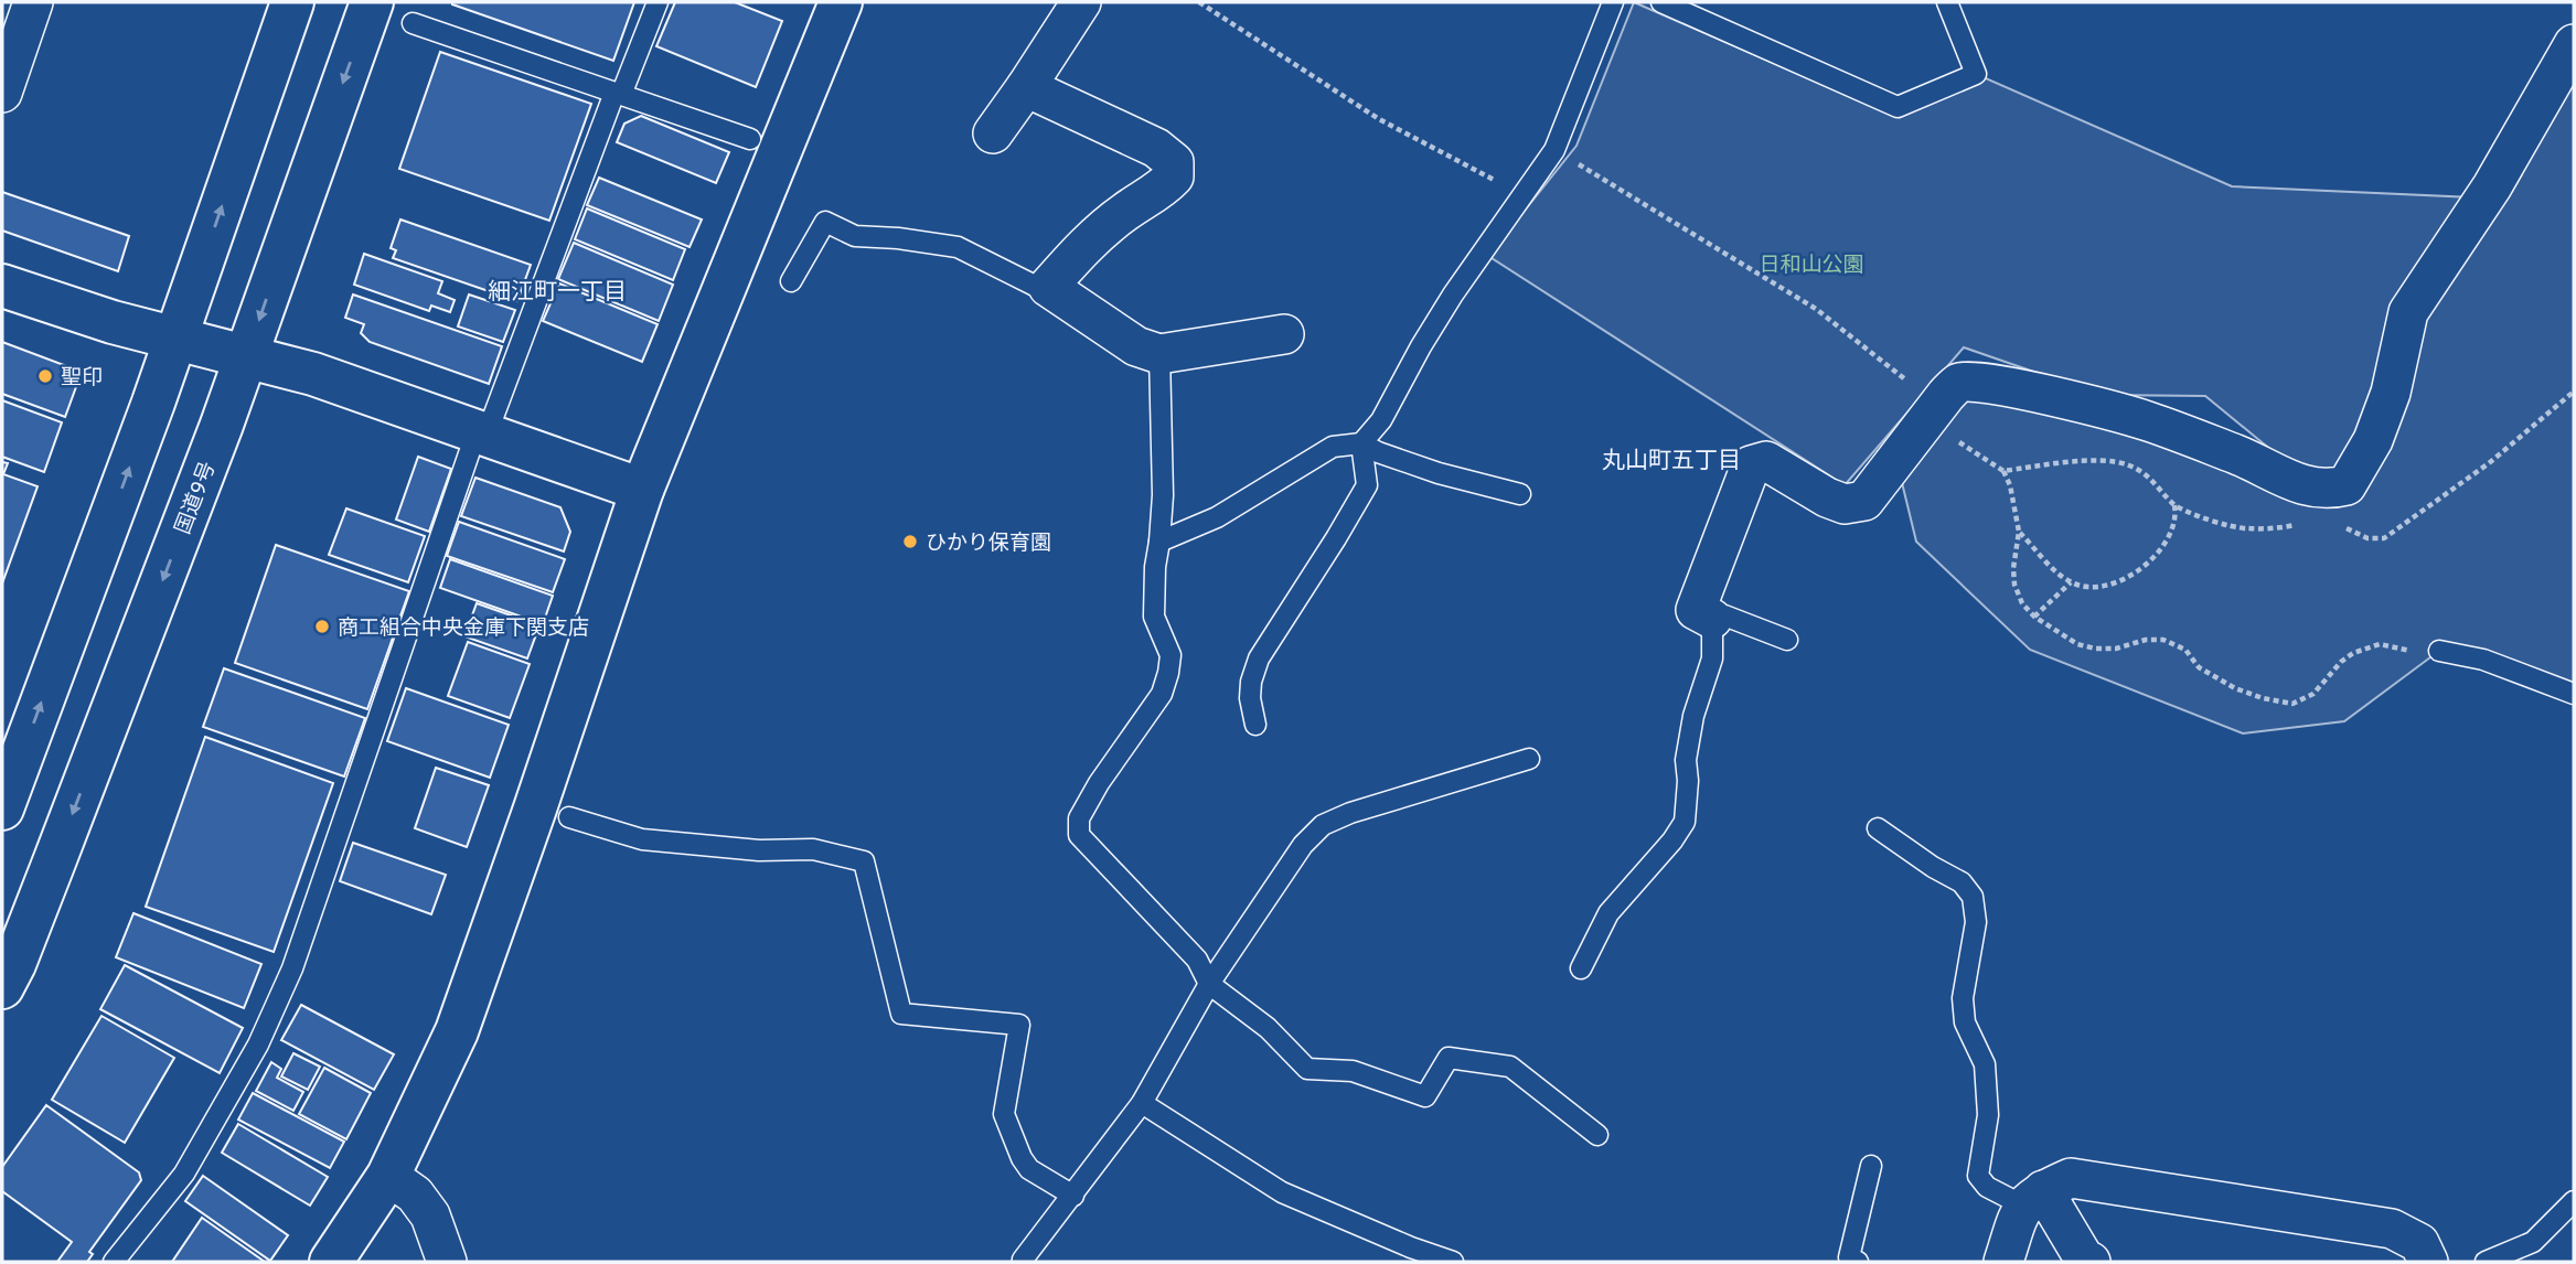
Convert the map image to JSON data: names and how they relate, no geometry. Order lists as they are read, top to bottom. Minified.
{"streets":{"main road":["国道9号"]},"districts":["細江町一丁目","丸山町五丁目"],"parks":["日和山公園"],"places":["聖印","ひかり保育園","商工組合中央金庫下関支店"]}
